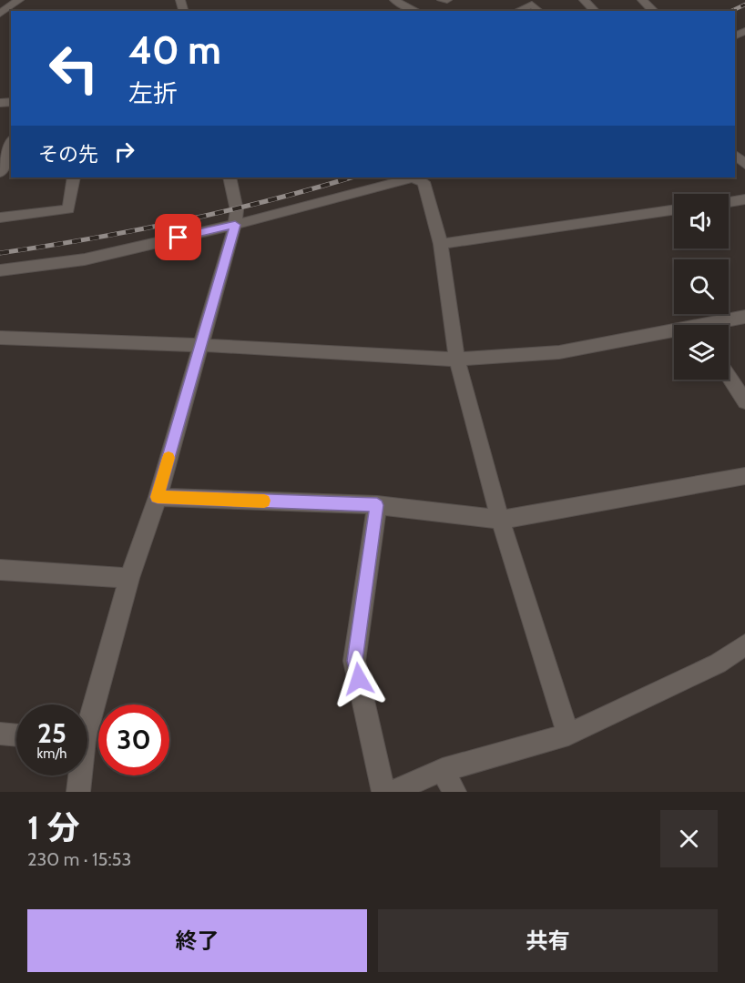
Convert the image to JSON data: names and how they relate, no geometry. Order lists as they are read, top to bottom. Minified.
{"page":{"turn":["40 m","左折"],"then":"その先","speed":"25 km/h","limit":"30","heading":["1 分","230 m · 15:53"],"buttons":["終了","共有"]}}
